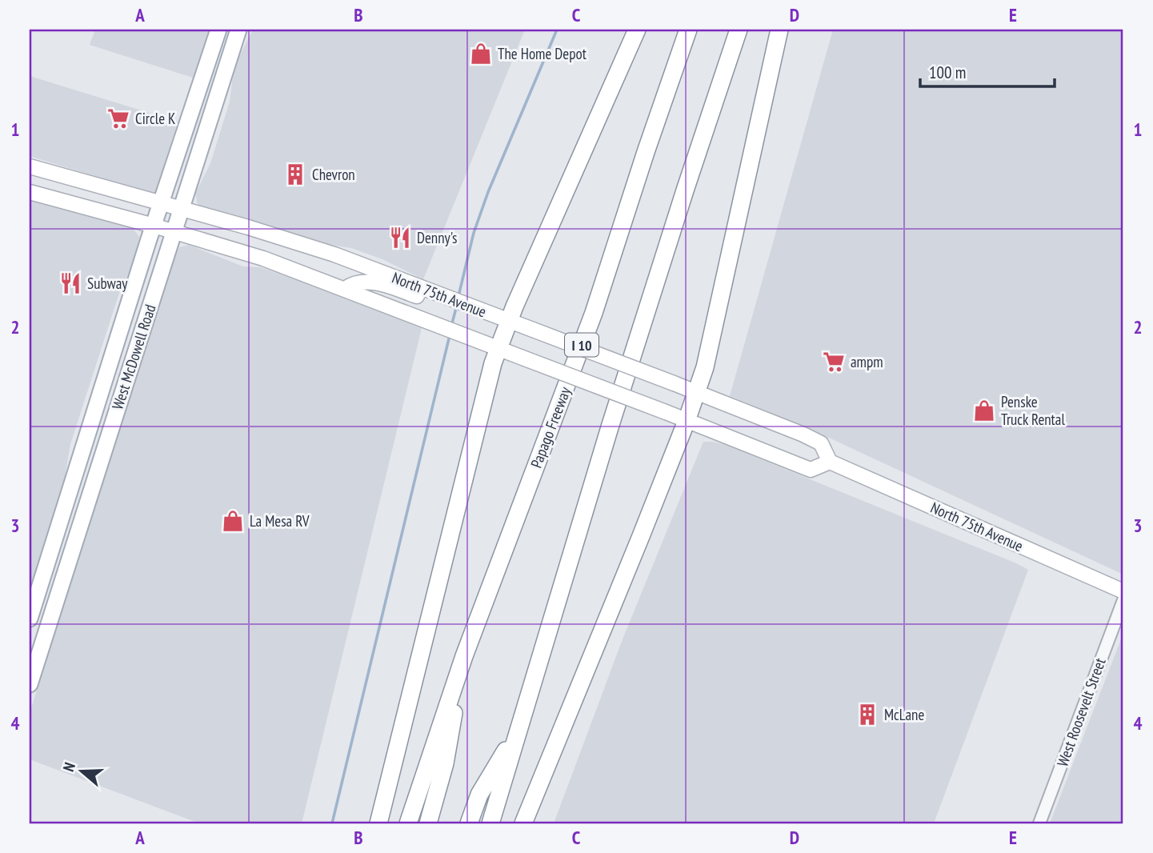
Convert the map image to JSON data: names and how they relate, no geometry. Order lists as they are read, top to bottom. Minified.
{"streets":{"highway":["I 10","Papago Freeway"],"main road":["North 75th Avenue","West McDowell Road"],"street":["West Roosevelt Street"]},"crossings":[["North 75th Avenue","West McDowell Road"]],"places":{"shop":["The Home Depot","Penske Truck Rental","La Mesa RV"],"supermarket":["Circle K","ampm"],"building":["Chevron","McLane"],"restaurant":["Denny's","Subway"]},"scale_bar":"100 m","north":"left","grid":{"columns":["A","B","C","D","E"],"rows":["1","2","3","4"]}}
